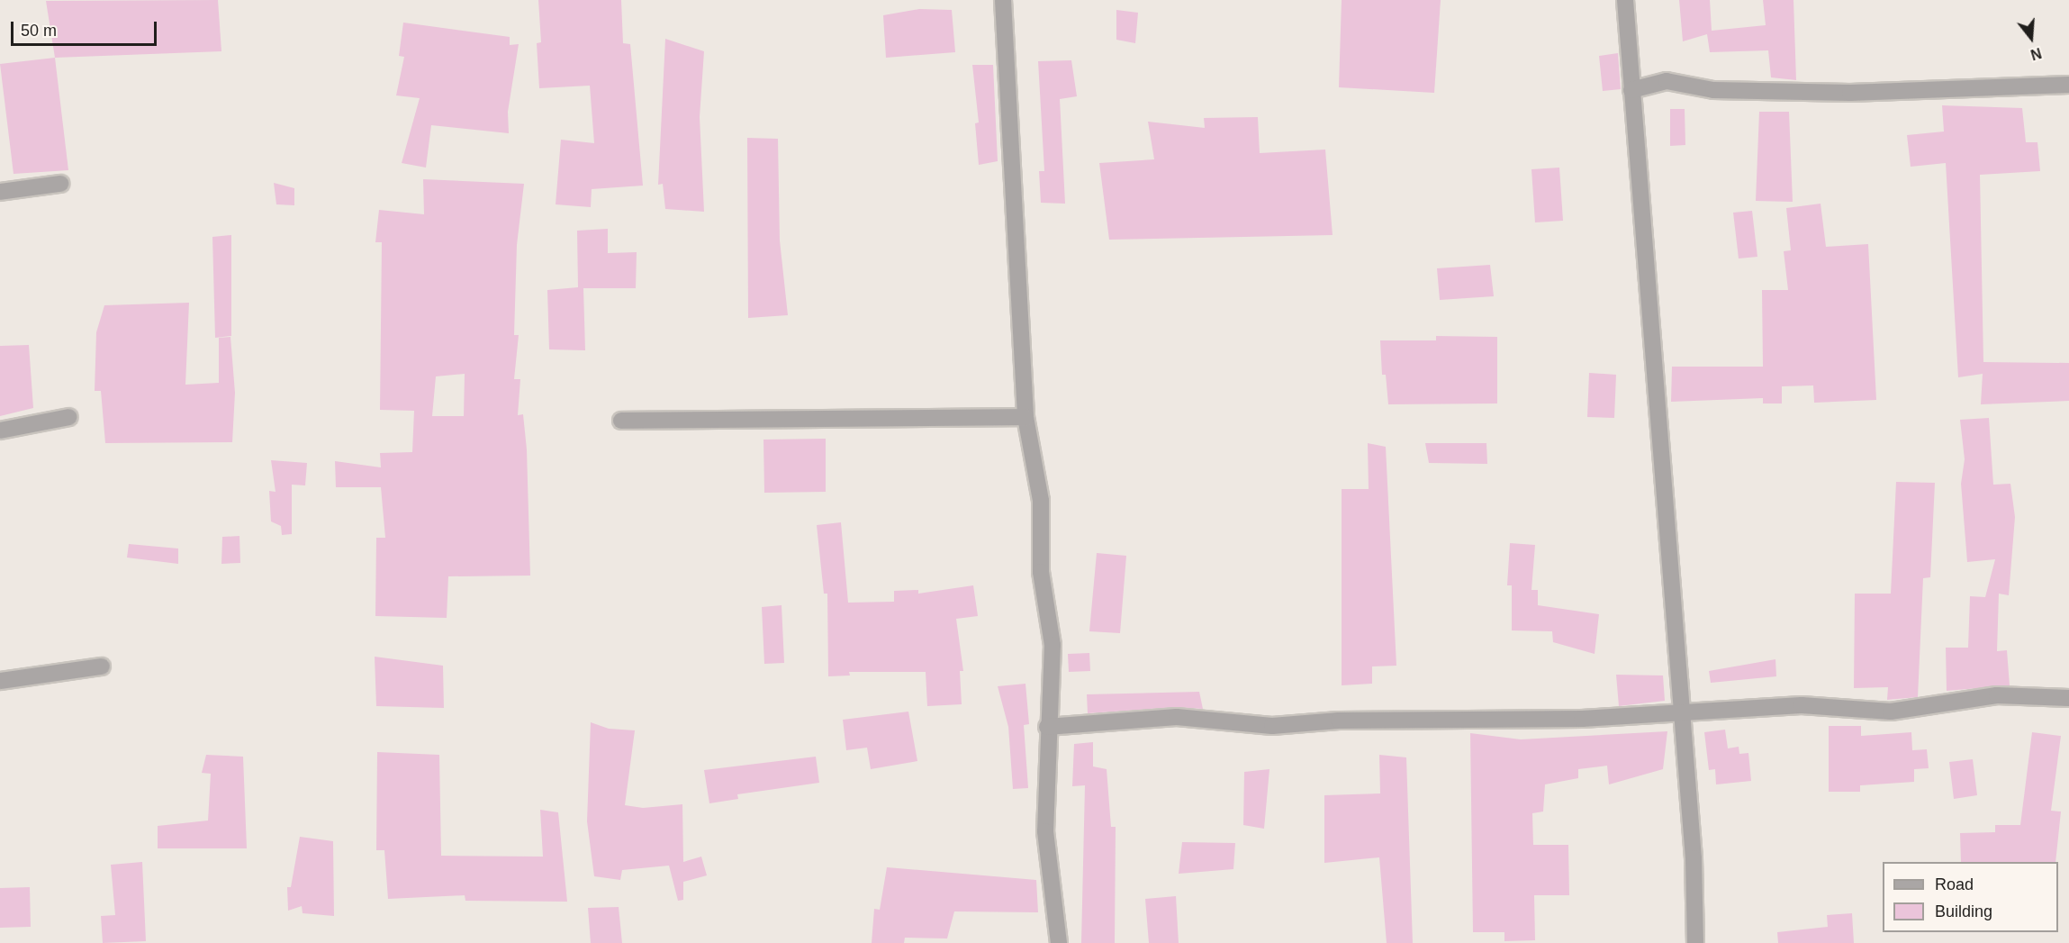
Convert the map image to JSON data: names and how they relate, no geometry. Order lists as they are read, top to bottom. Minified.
{"legend":["Road","Building"],"scale_bar":"50 m","north":"bottom"}
